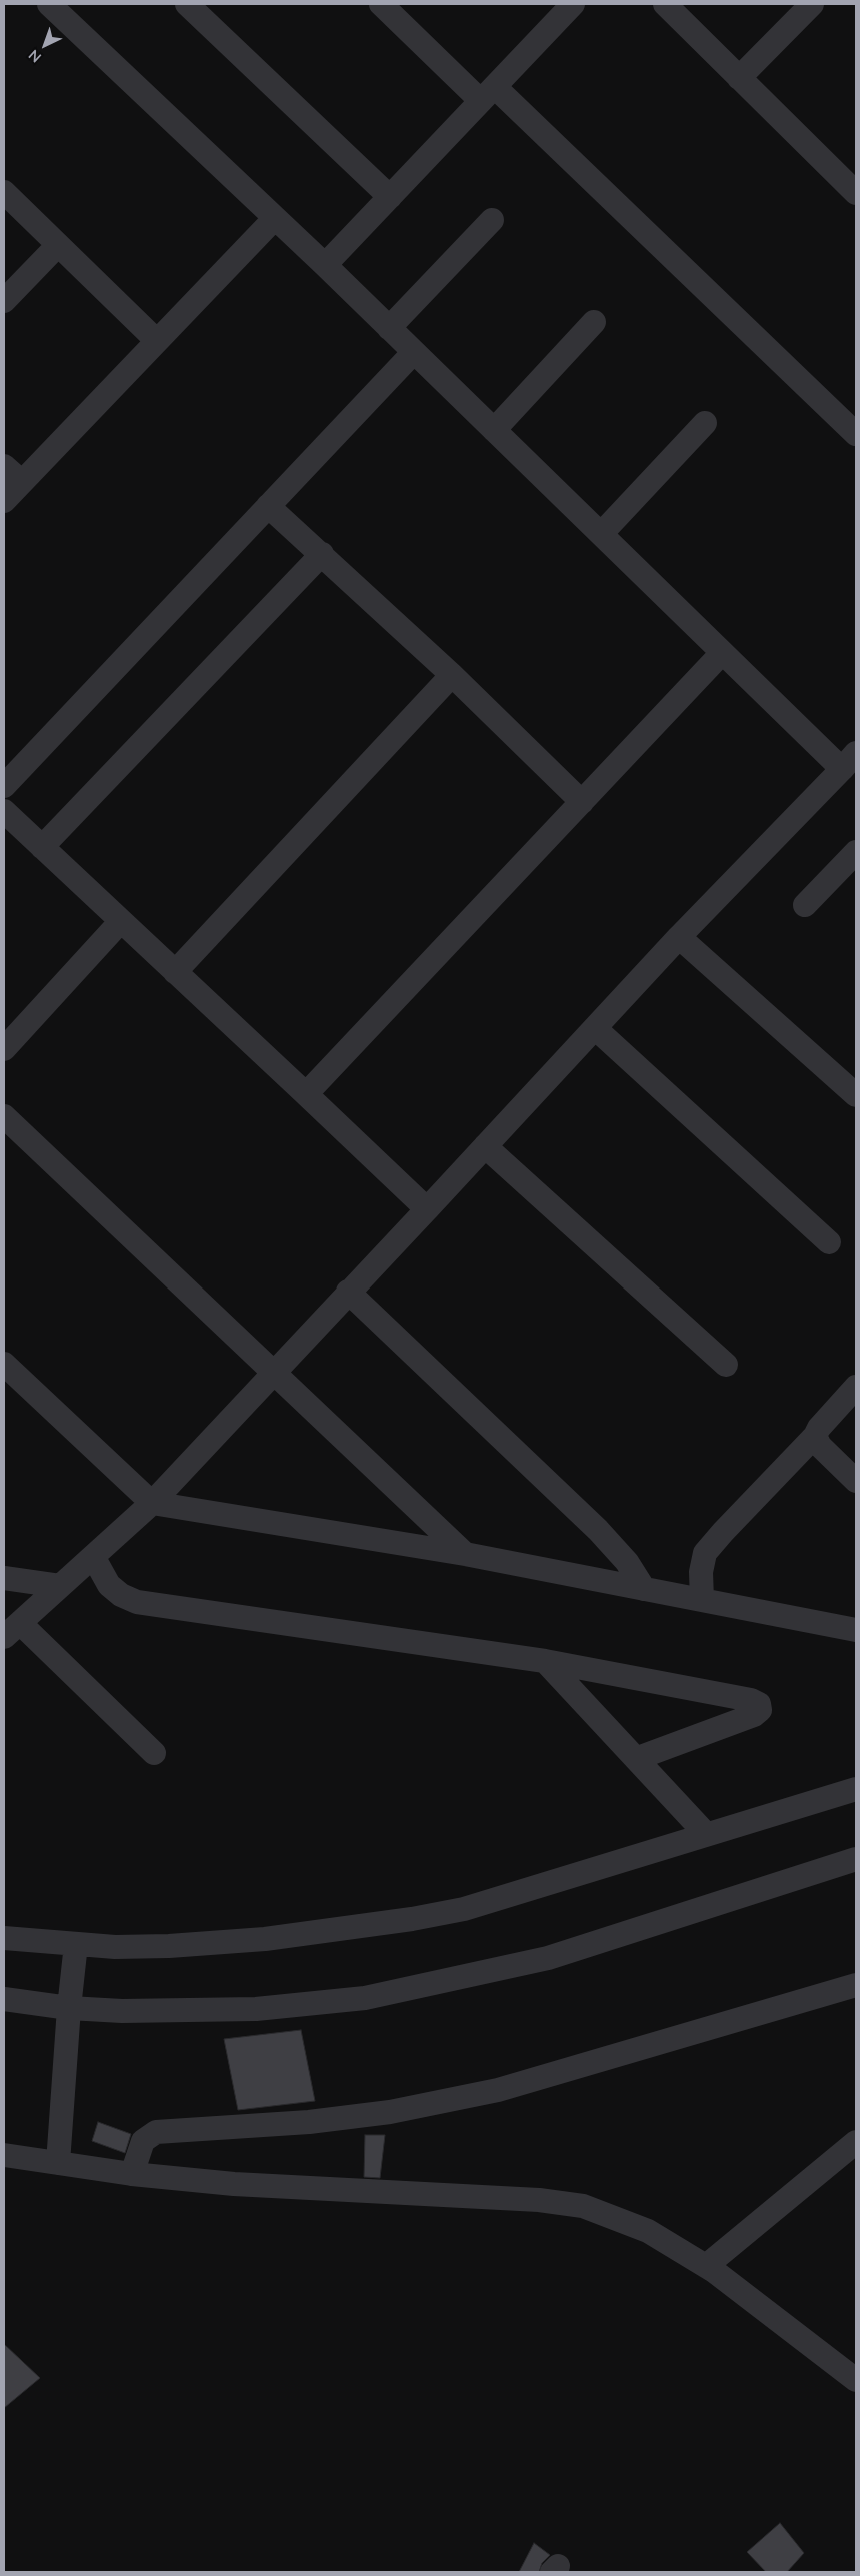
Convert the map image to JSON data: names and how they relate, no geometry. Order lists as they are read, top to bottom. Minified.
{"north":"bottom left"}
